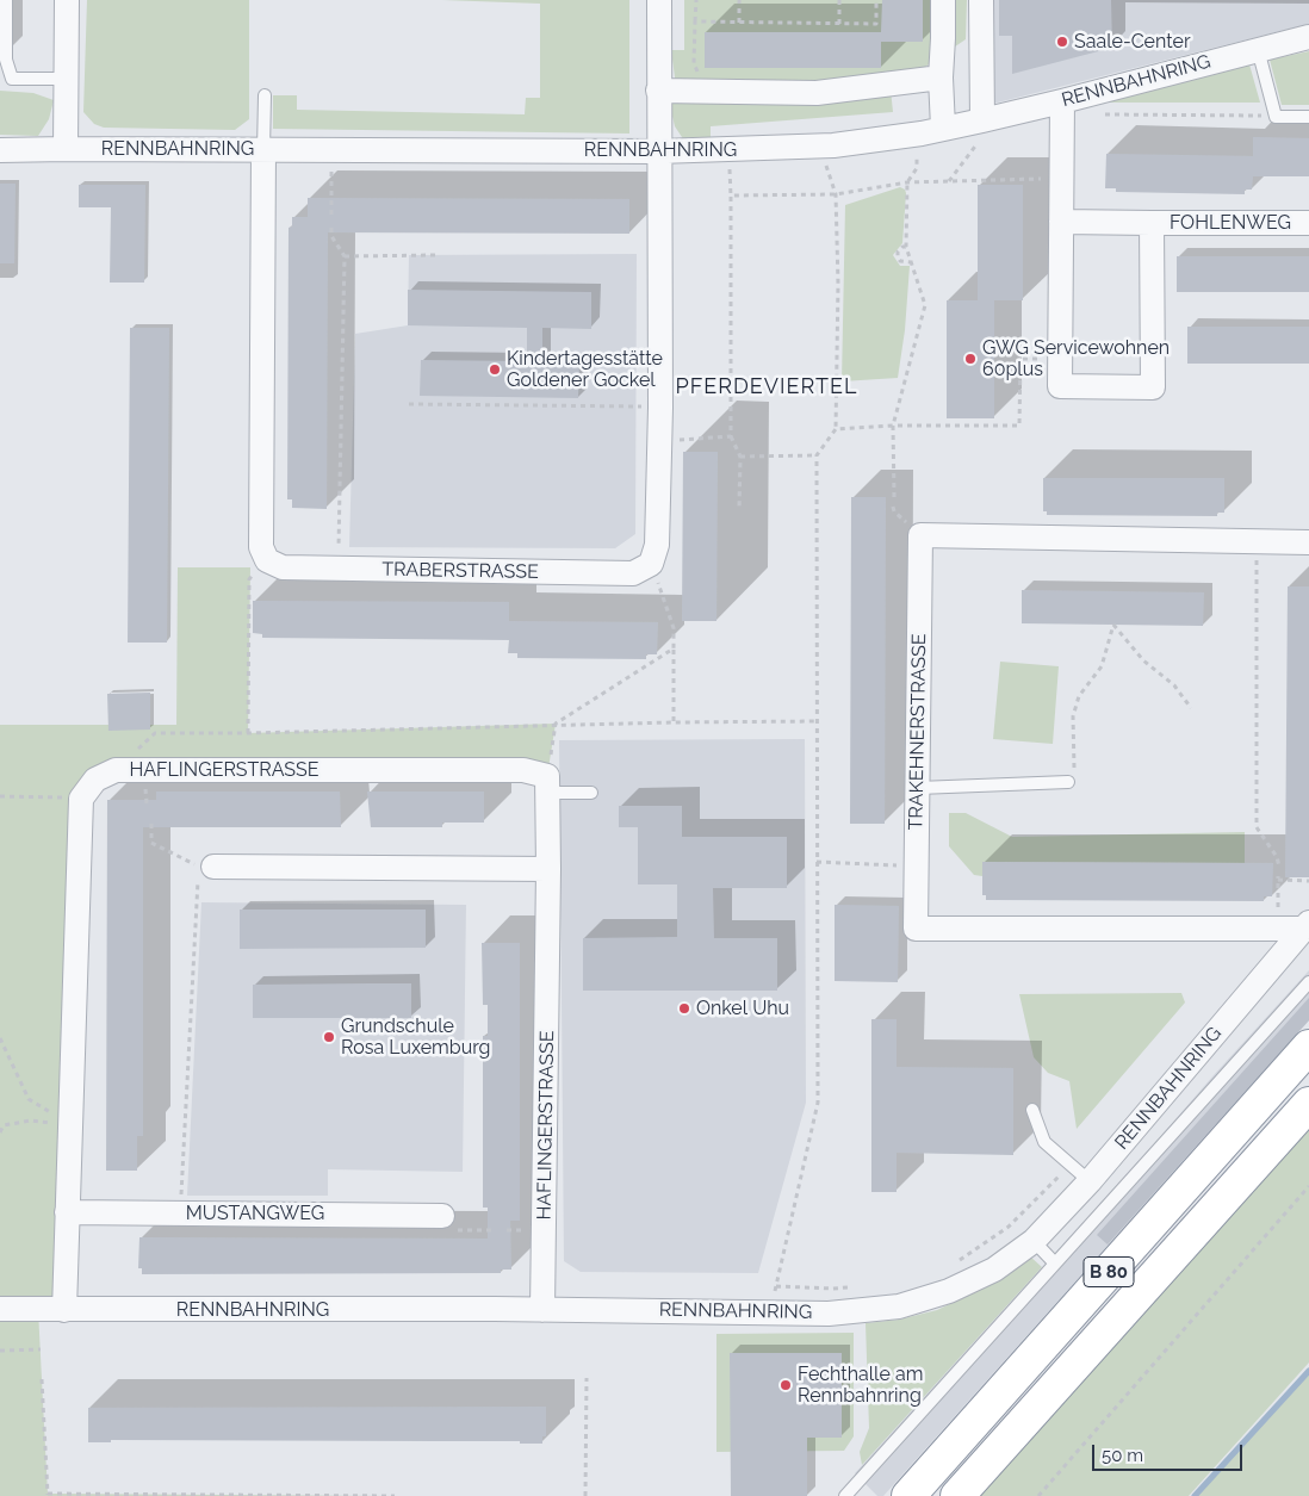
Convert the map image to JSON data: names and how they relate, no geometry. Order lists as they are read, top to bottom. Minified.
{"streets":{"highway":["B 80"],"street":["RENNBAHNRING","FOHLENWEG","TRABERSTRASSE","TRAKEHNERSTRASSE","HAFLINGERSTRASSE","MUSTANGWEG"]},"crossings":[["RENNBAHNRING","FOHLENWEG"],["RENNBAHNRING","TRAKEHNERSTRASSE"],["RENNBAHNRING","HAFLINGERSTRASSE"]],"districts":["PFERDEVIERTEL"],"places":["Saale-Center","GWG Servicewohnen 60plus","Kindertagesstätte Goldener Gockel","Onkel Uhu","Grundschule Rosa Luxemburg","Fechthalle am Rennbahnring"],"scale_bar":"50 m"}
